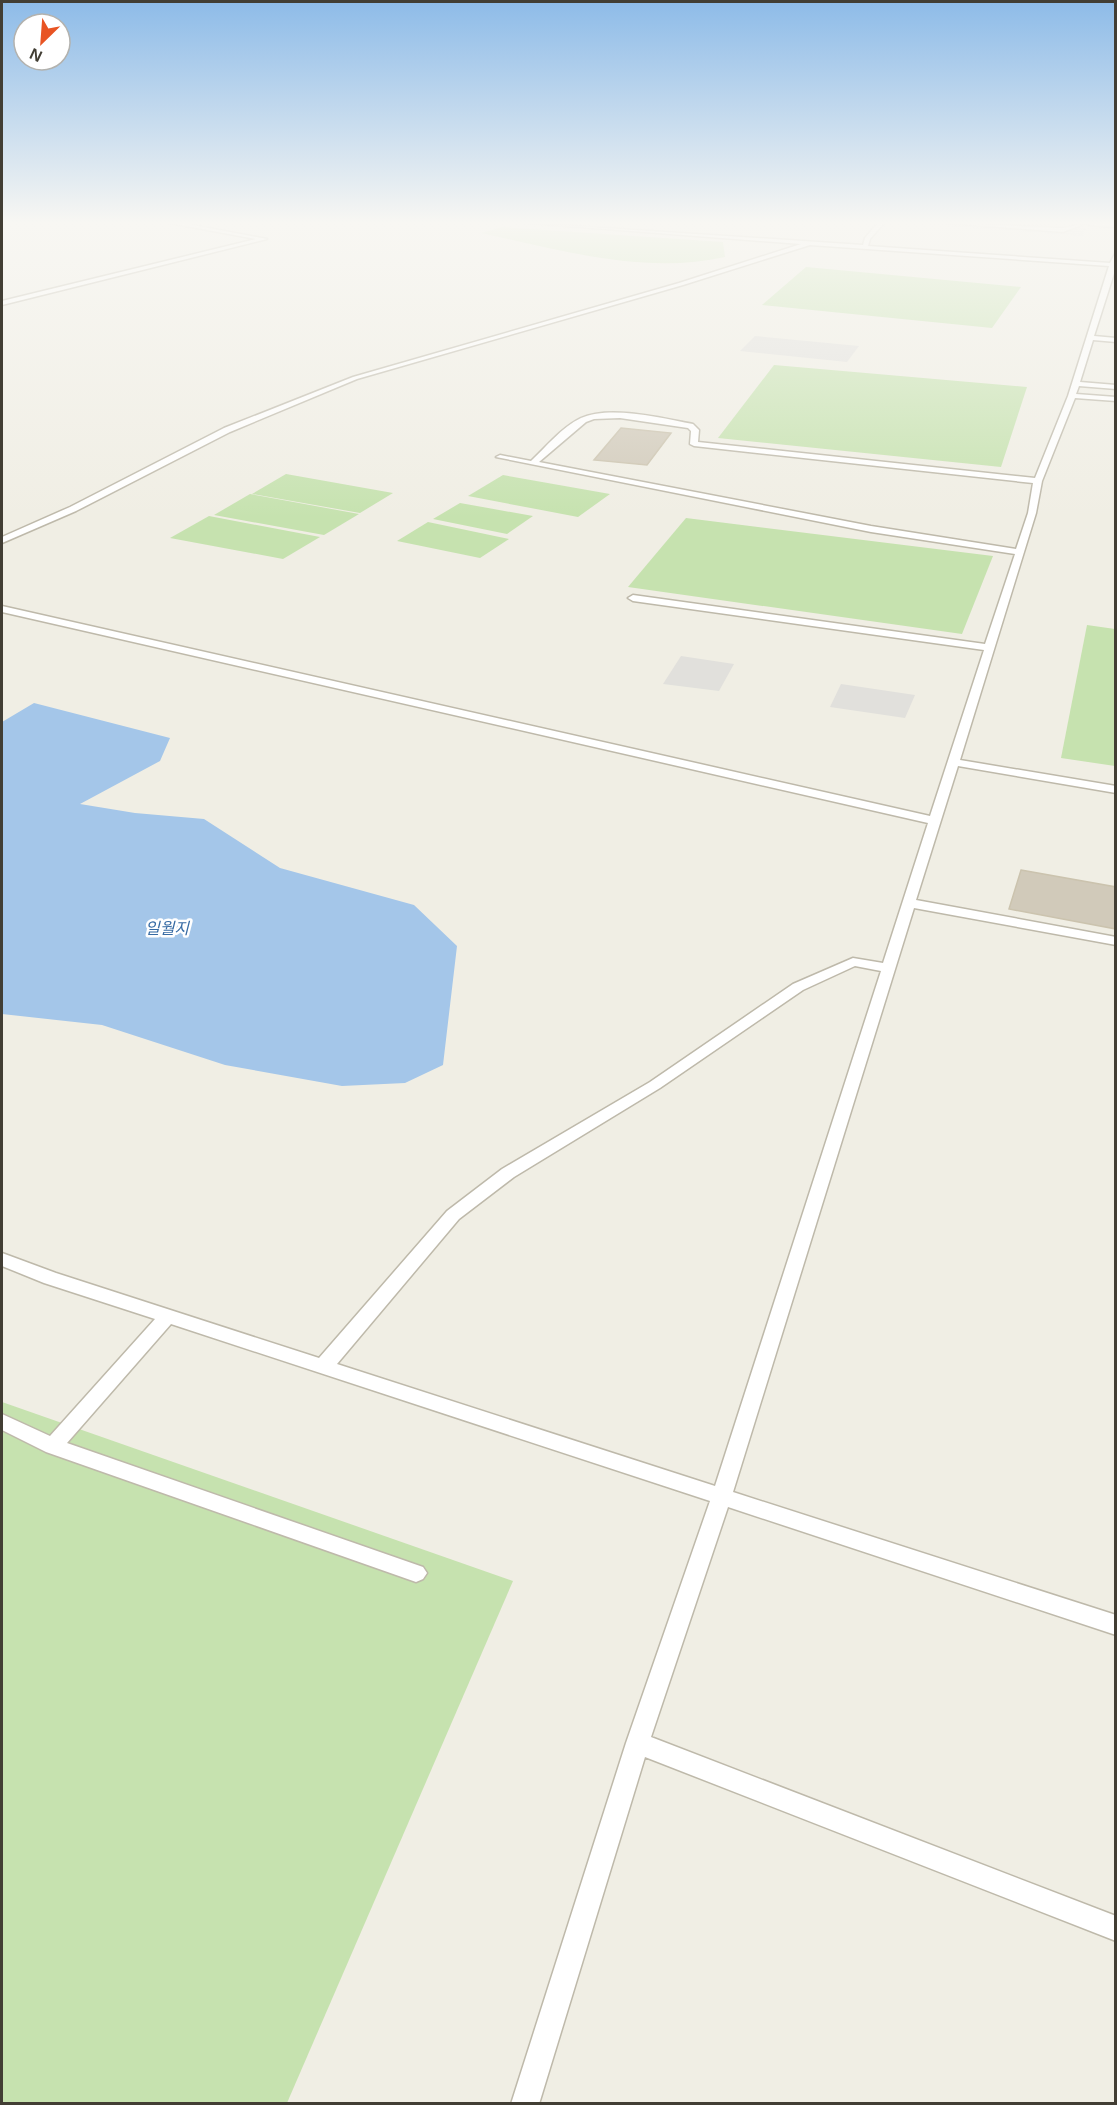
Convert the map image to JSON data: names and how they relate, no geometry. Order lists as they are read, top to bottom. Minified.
{"water":["일월지"],"north":"bottom left"}
